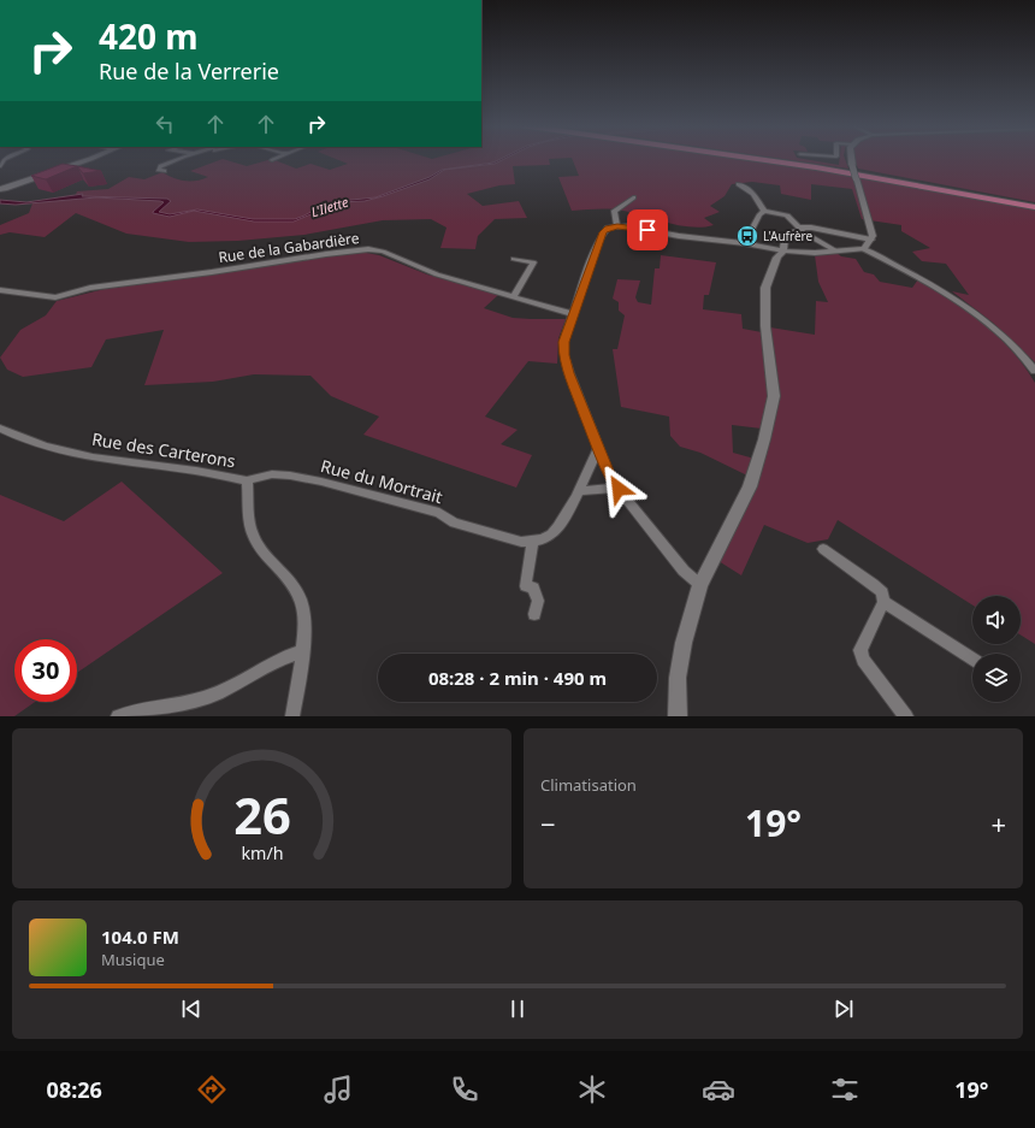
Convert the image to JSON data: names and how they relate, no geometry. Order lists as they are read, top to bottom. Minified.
{"streets":{"street":["Rue de la Gabardière","Rue des Carterons","Rue du Mortrait"]},"crossings":[["Rue des Carterons","Rue du Mortrait"]],"water":["L'Ilette"],"places":{"bus stop":["L'Aufrère"]},"page":{"turn":["420 m","Rue de la Verrerie"],"limit":"30","trip":"08:28 · 2 min · 490 m","tile":"Climatisation","heat":["−","19°","+"],"song":["104.0 FM","Musique"],"tabs":["08:26","19°"],"gauge":["26","km/h"]}}
